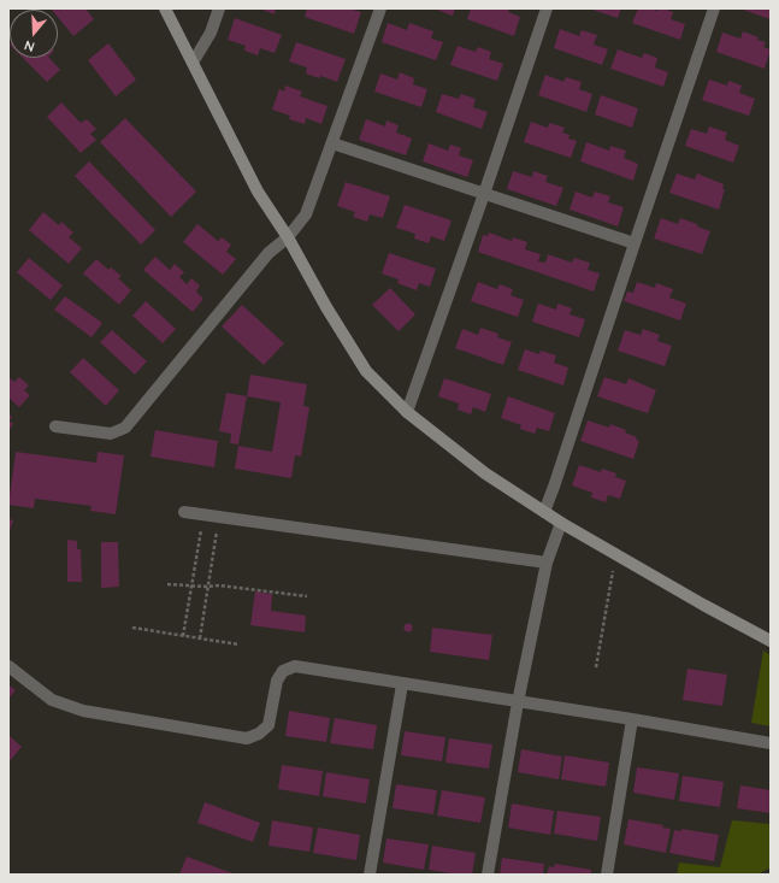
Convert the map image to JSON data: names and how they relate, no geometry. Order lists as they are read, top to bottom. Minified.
{"north":"bottom"}
